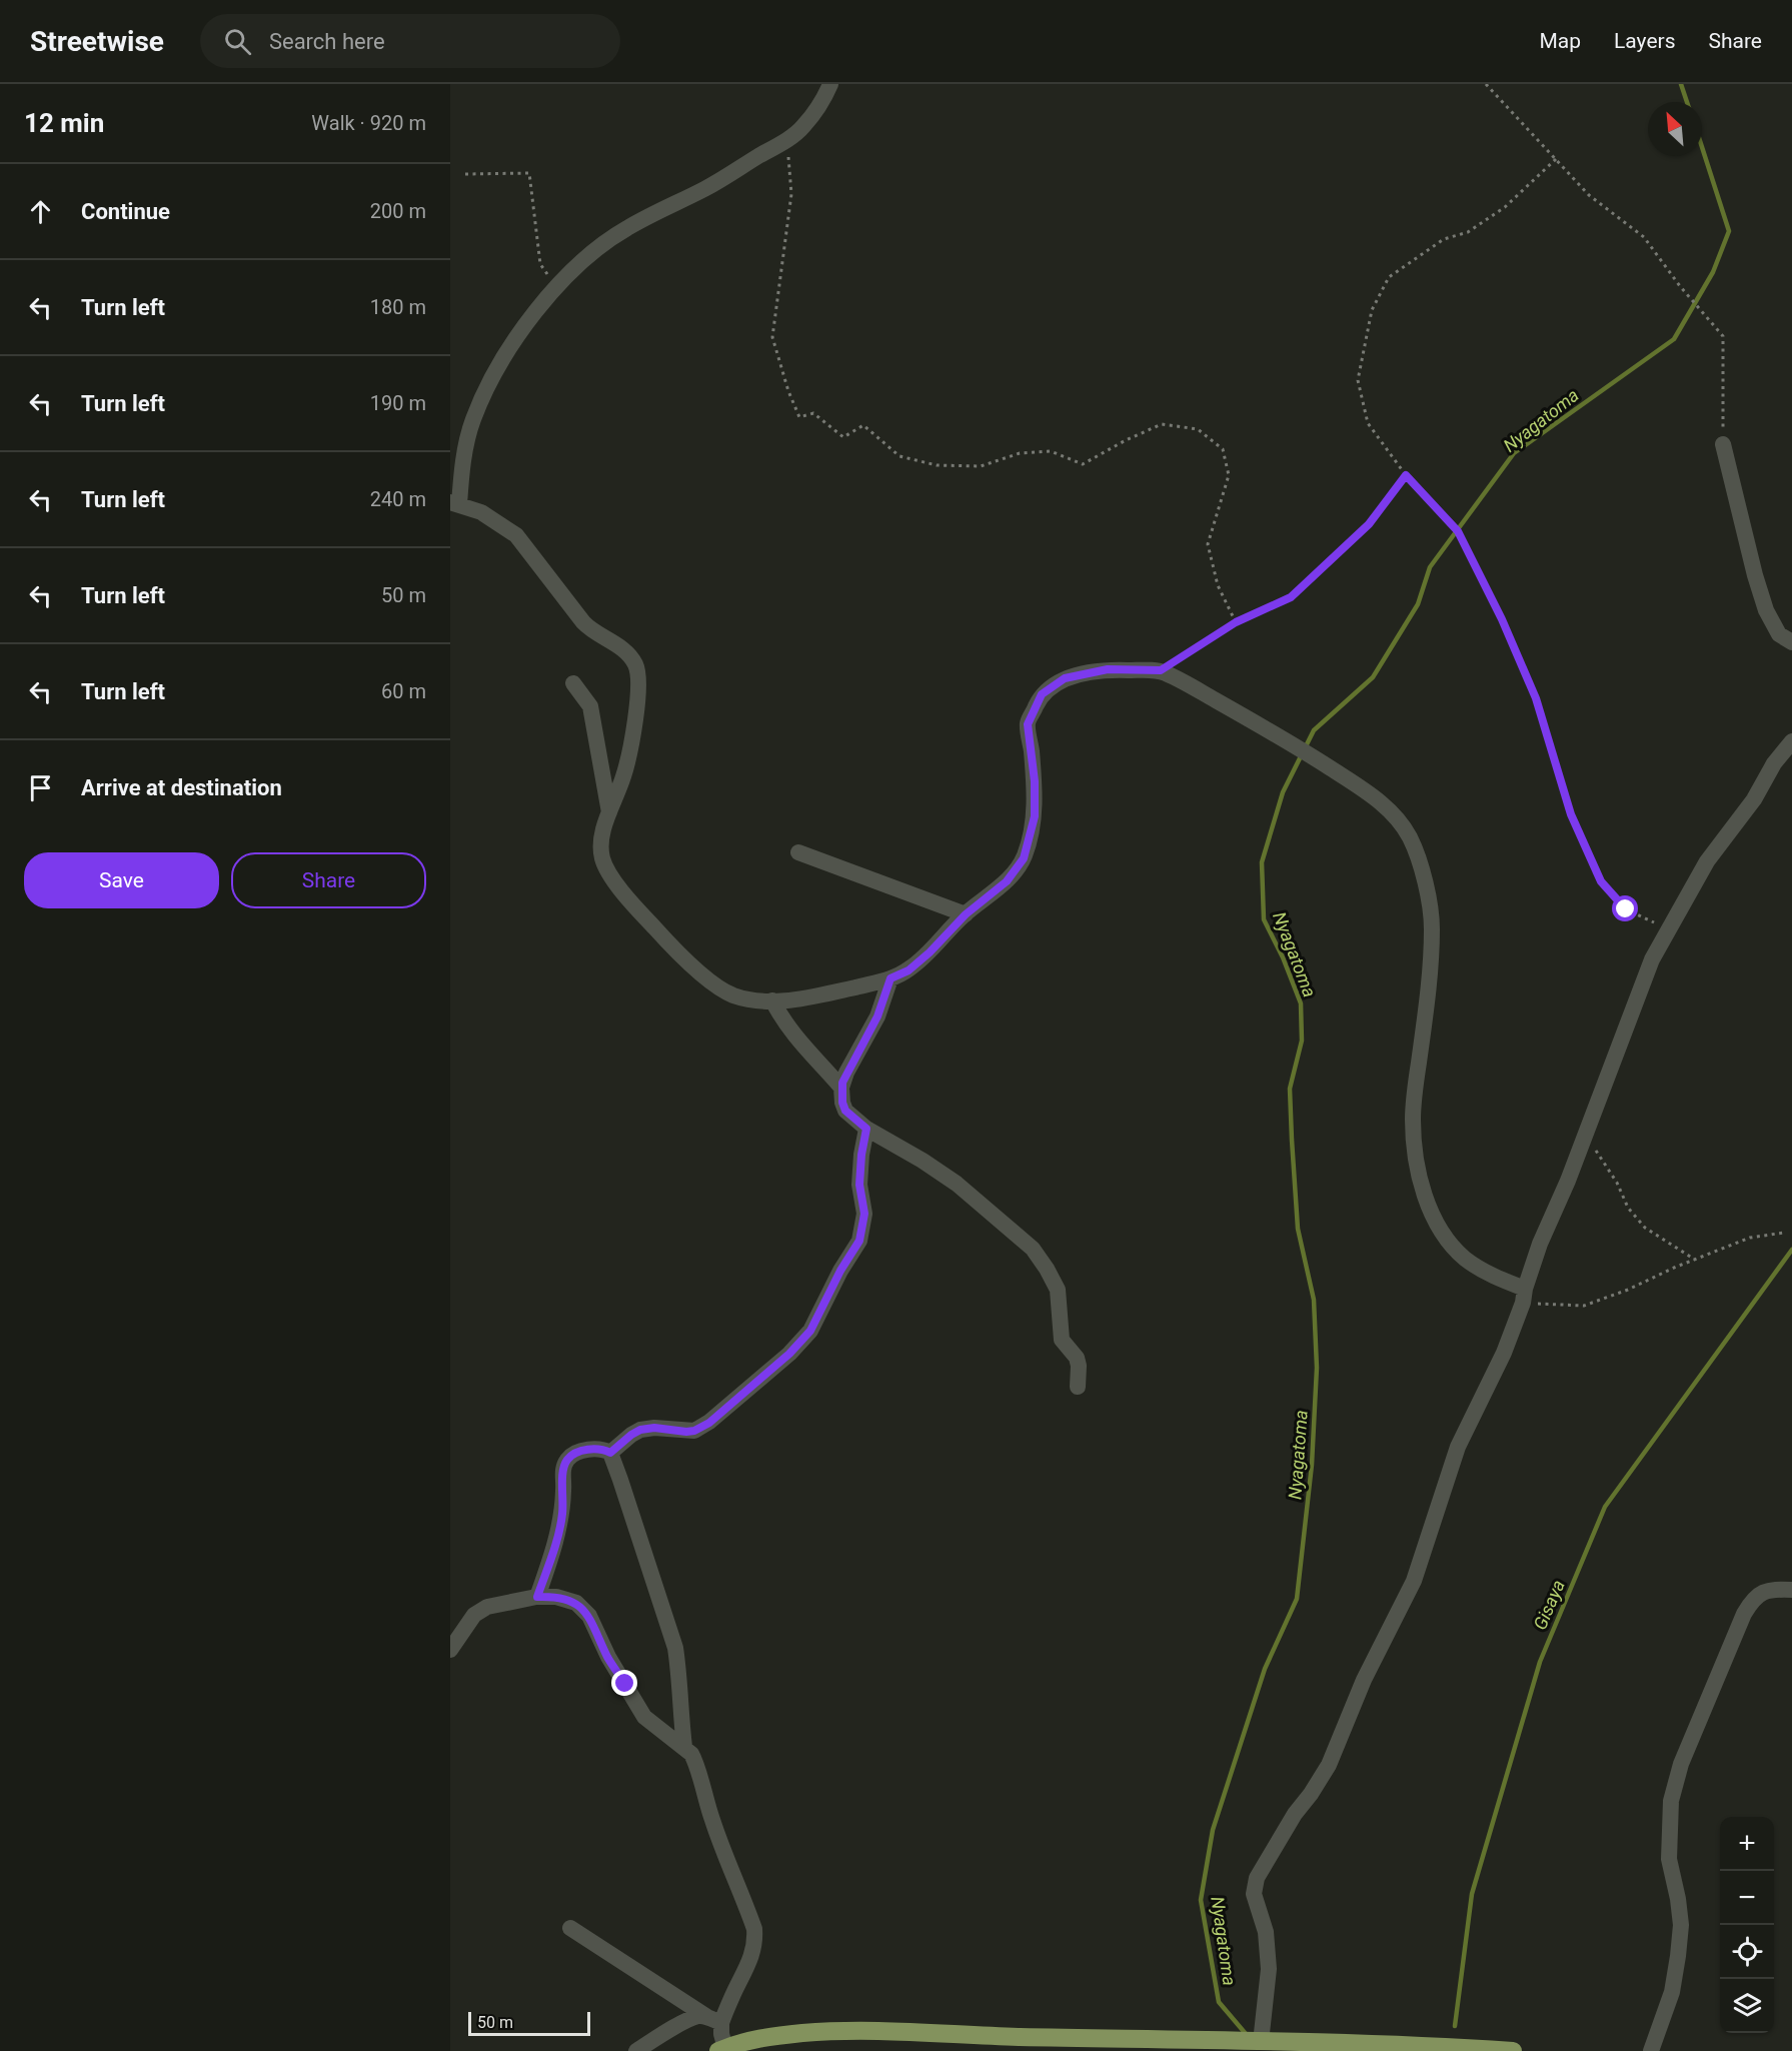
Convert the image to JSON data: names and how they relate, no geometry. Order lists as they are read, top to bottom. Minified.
{"water":["Nyagatoma","Gisaya"],"scale_bar":"50 m","north":"top left","page":{"header":"Streetwise","search":"Search here","nav":["Map","Layers","Share"],"heading":["12 min","Walk · 920 m"],"list":[["Continue","200 m"],["Turn left","180 m"],["Turn left","190 m"],["Turn left","240 m"],["Turn left","50 m"],["Turn left","60 m"],"Arrive at destination"],"buttons":["Save","Share"],"map_buttons":["+","−"],"scale":"50 m"}}
